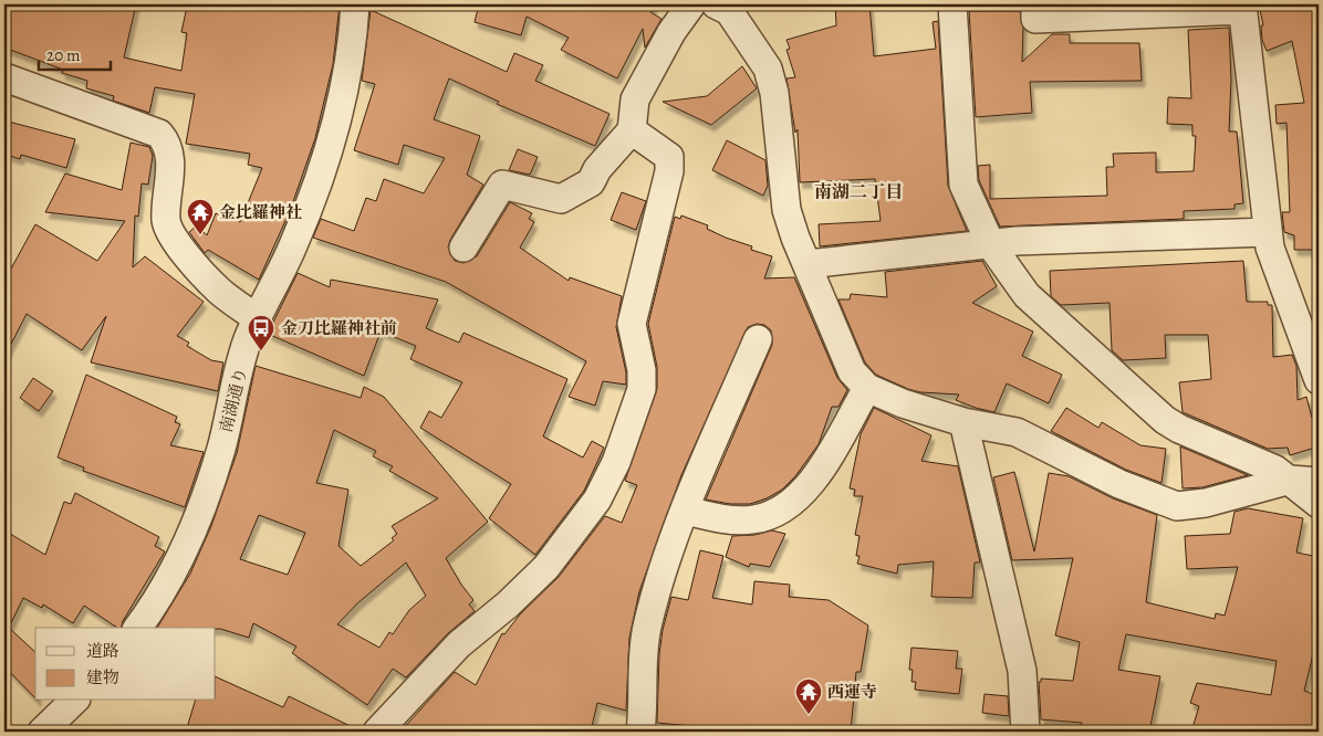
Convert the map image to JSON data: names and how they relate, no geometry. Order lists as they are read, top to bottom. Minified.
{"streets":{"street":["南湖通り"]},"districts":["南湖二丁目"],"places":{"temple":["金比羅神社","西運寺"],"bus stop":["金刀比羅神社前"]},"legend":["道路","建物"],"scale_bar":"20 m"}
